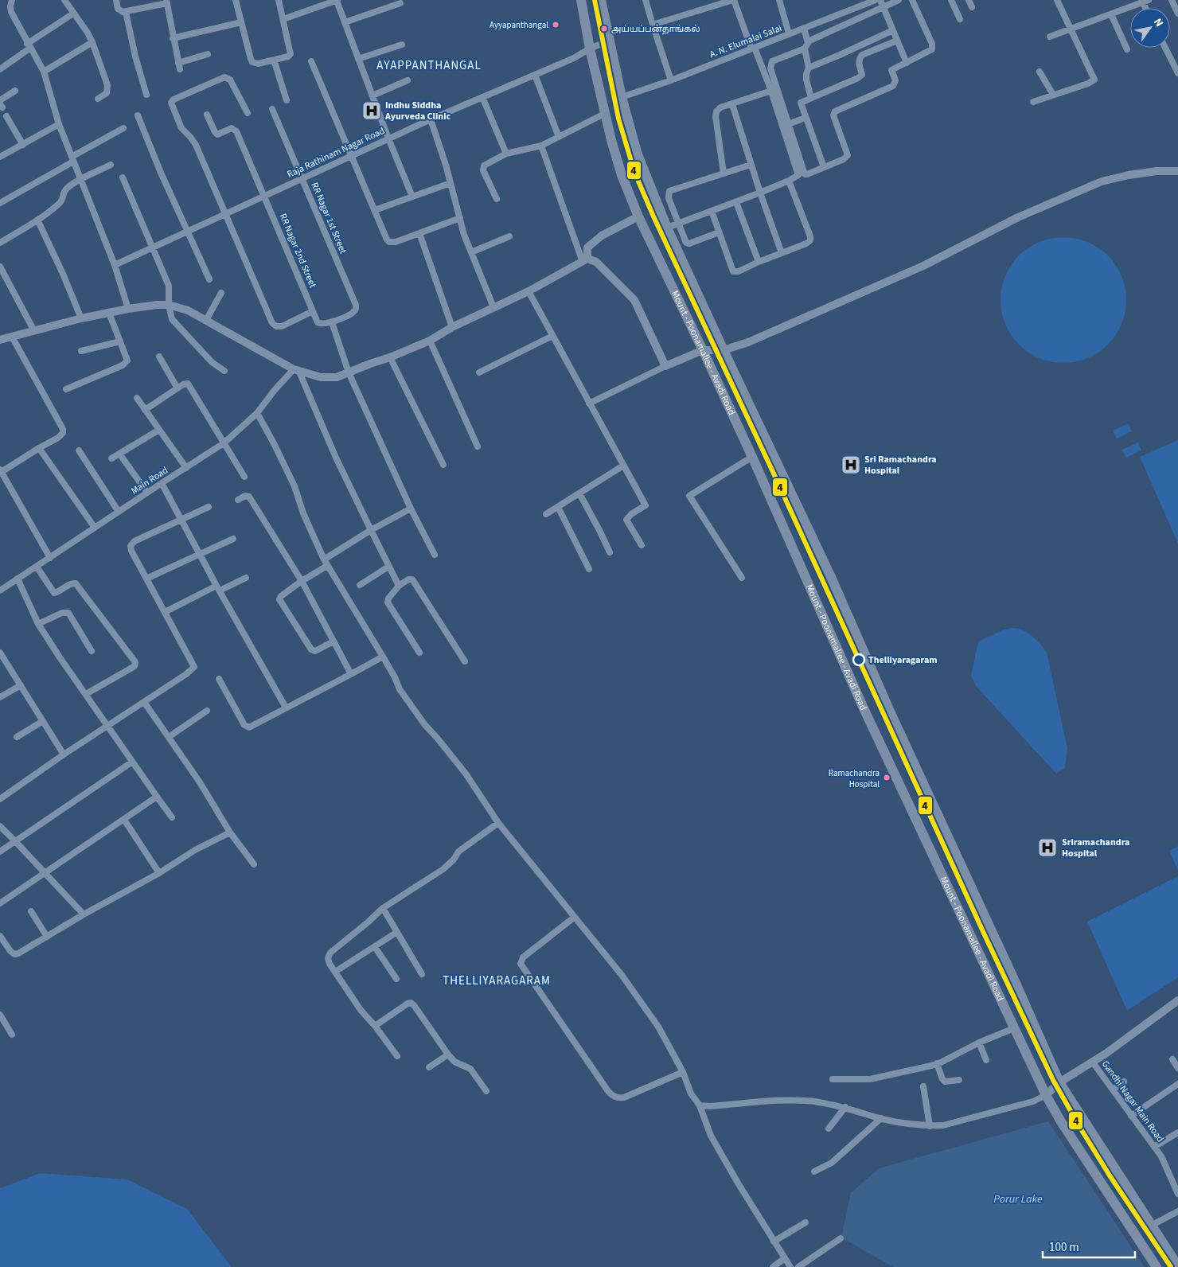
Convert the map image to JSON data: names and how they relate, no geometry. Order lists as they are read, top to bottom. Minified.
{"streets":{"main road":["Mount - Poonamallee - Avadi Road"],"street":["A. N. Elumalai Salai","Raja Rathinam Nagar Road","RR Nagar 1st Street","RR Nagar 2nd Street","Main Road","Gandhi Nagar Main Road"]},"crossings":[["A. N. Elumalai Salai","Mount - Poonamallee - Avadi Road"],["Raja Rathinam Nagar Road","RR Nagar 1st Street"],["Raja Rathinam Nagar Road","RR Nagar 2nd Street"],["Raja Rathinam Nagar Road","Mount - Poonamallee - Avadi Road"]],"districts":["AYAPPANTHANGAL","THELLIYARAGARAM"],"water":["Porur Lake"],"places":{"other":["Ayyapanthangal","அய்யப்பன்தாங்கல்","Thelliyaragaram","Ramachandra Hospital"],"hospital":["Indhu Siddha Ayurveda Clinic","Sri Ramachandra Hospital","Sriramachandra Hospital"]},"lines":["transit line 4"],"scale_bar":"100 m","north":"top right"}
